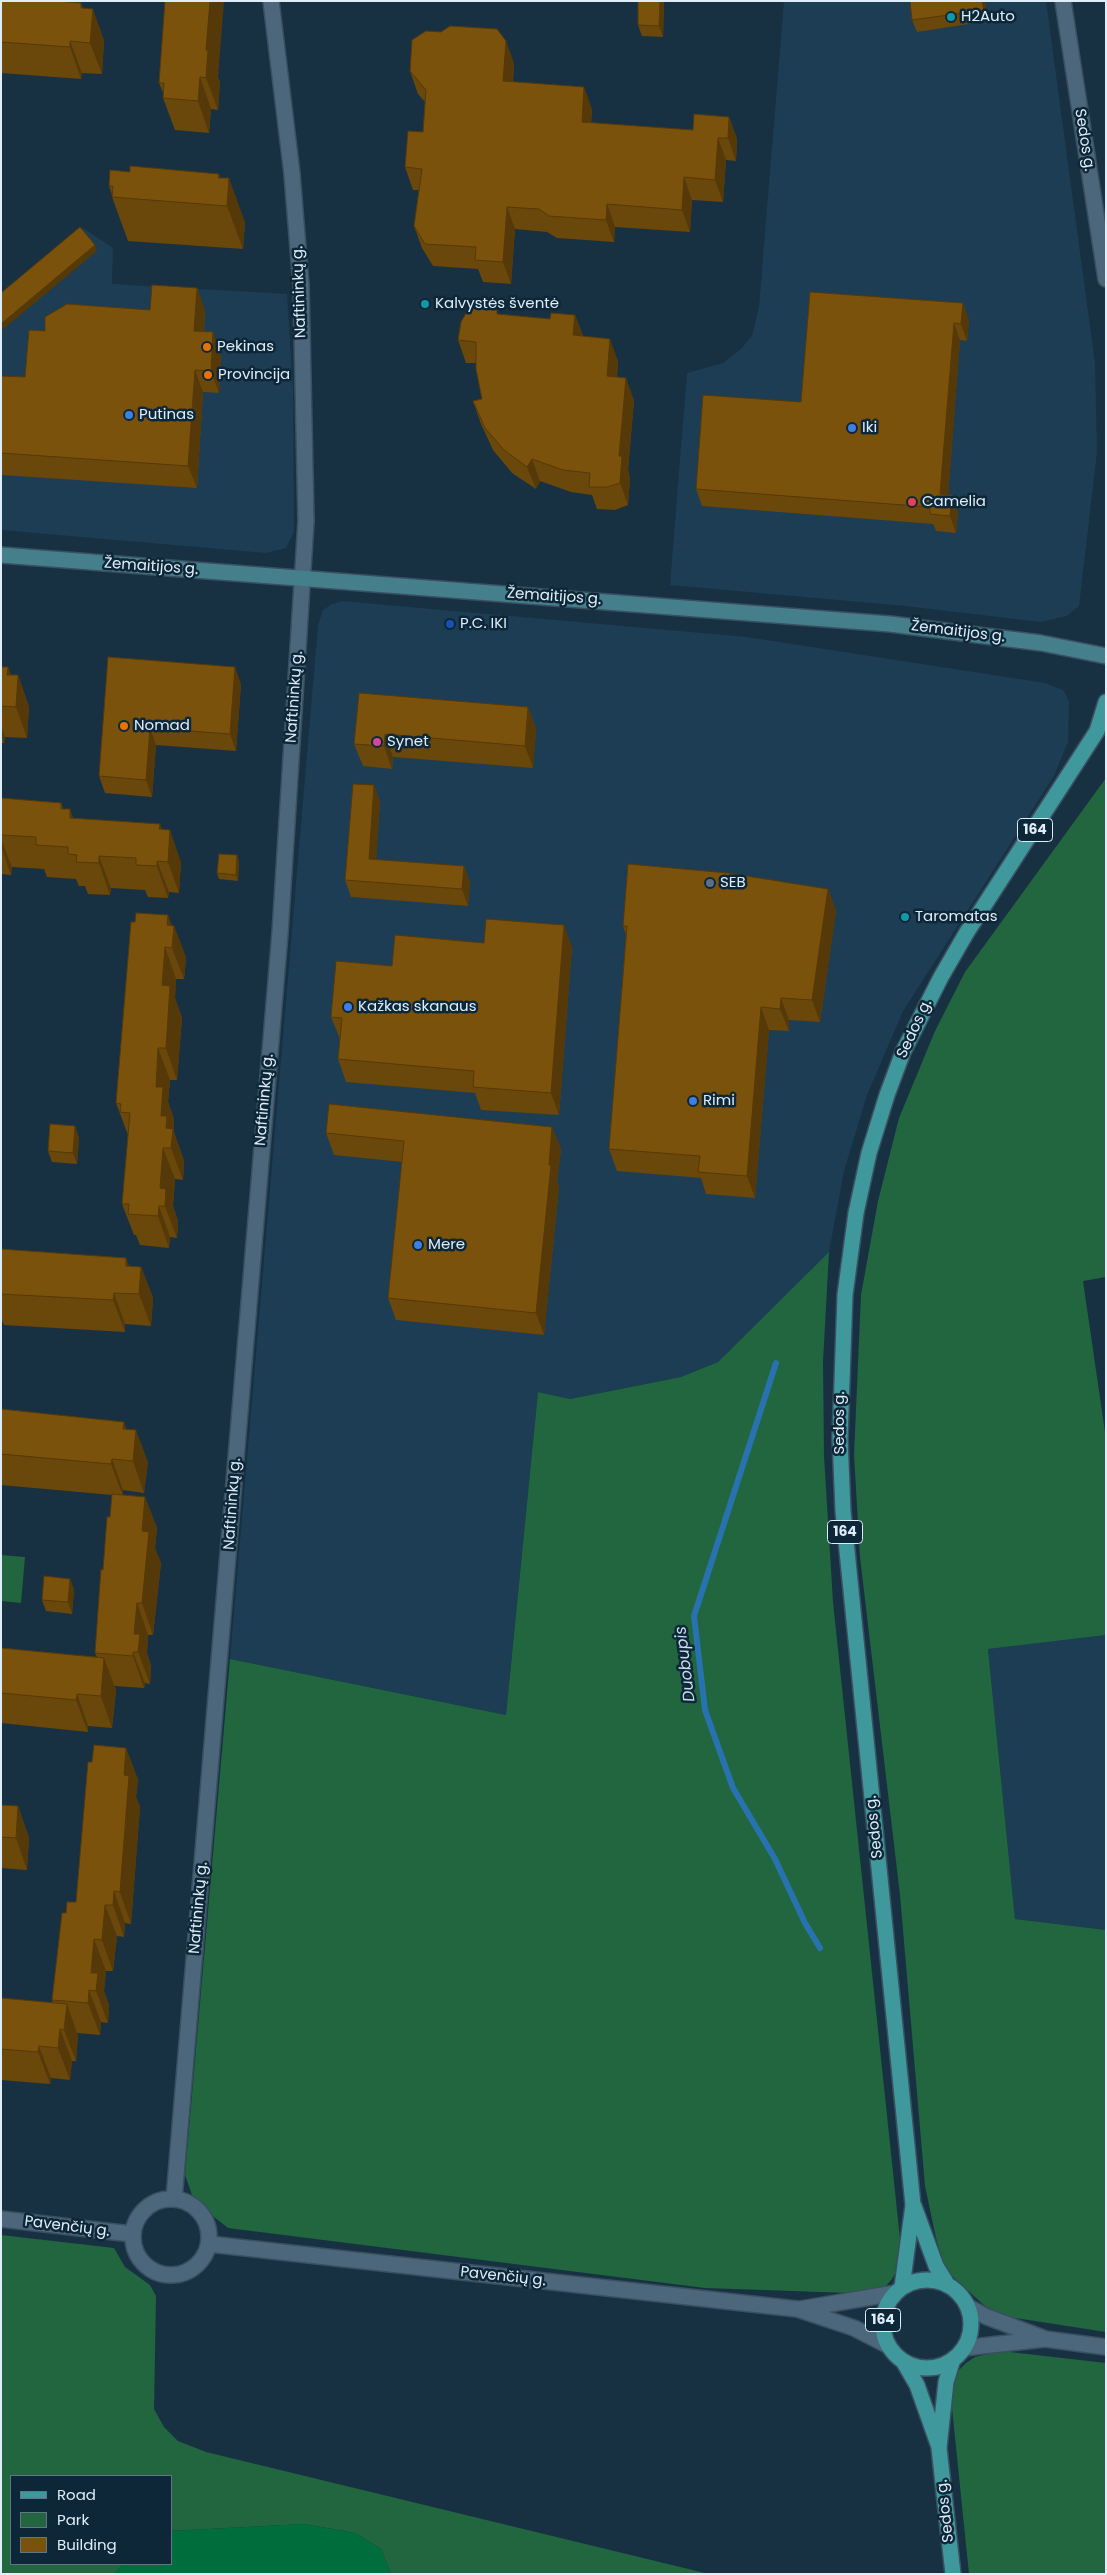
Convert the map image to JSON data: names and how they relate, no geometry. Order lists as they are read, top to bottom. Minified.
{"streets":{"main road":["Sedos g.","Žemaitijos g.","164"],"street":["Naftininkų g.","Pavenčių g."]},"crossings":[["Sedos g.","164"],["Sedos g.","Pavenčių g."],["Naftininkų g.","Žemaitijos g."],["Naftininkų g.","Pavenčių g."],["164","Pavenčių g."]],"water":["Duobupis"],"places":["H2Auto","Kalvystės šventė","Pekinas","Provincija","Putinas","Iki","Camelia","P.C. IKI","Nomad","Synet","SEB","Taromatas","Kažkas skanaus","Rimi","Mere"],"legend":["Road","Park","Building"]}
